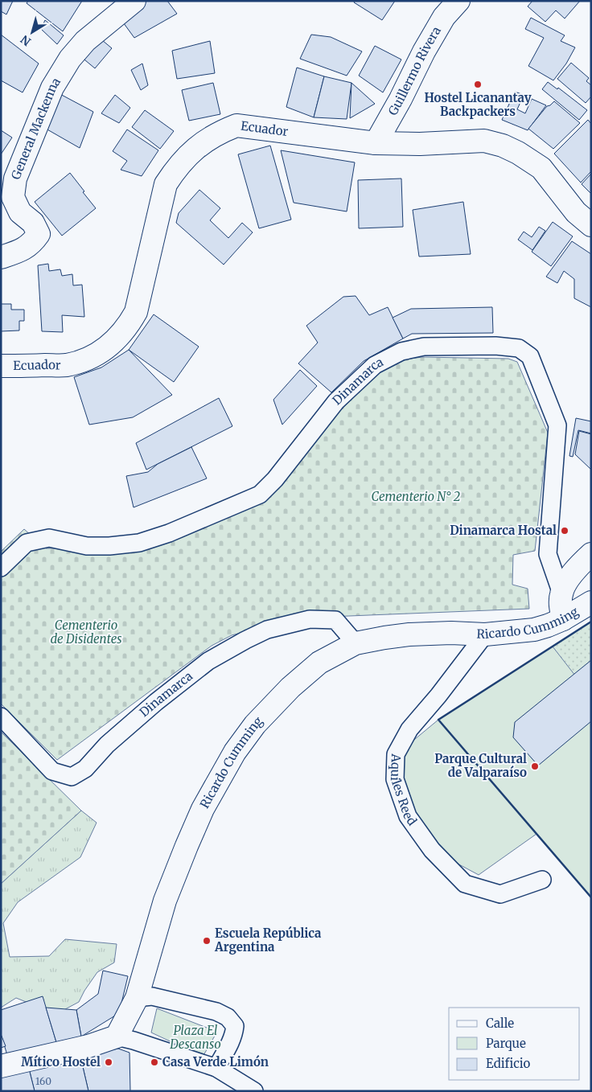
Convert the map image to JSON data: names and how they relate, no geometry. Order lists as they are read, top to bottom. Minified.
{"streets":{"street":["Guillermo Rivera","General Mackenna","Ecuador","Dinamarca","Ricardo Cumming","Aquiles Reed"]},"crossings":[["Guillermo Rivera","Ecuador"],["Dinamarca","Ricardo Cumming"],["Ricardo Cumming","Aquiles Reed"]],"parks":["Cementerio N° 2","Cementerio de Disidentes","Plaza El Descanso"],"places":["Hostel Licanantay Backpackers","Dinamarca Hostal","Parque Cultural de Valparaíso","Escuela República Argentina","Mítico Hostel","Casa Verde Limón"],"house_numbers":["160"],"legend":["Calle","Parque","Edificio"],"north":"bottom left"}
